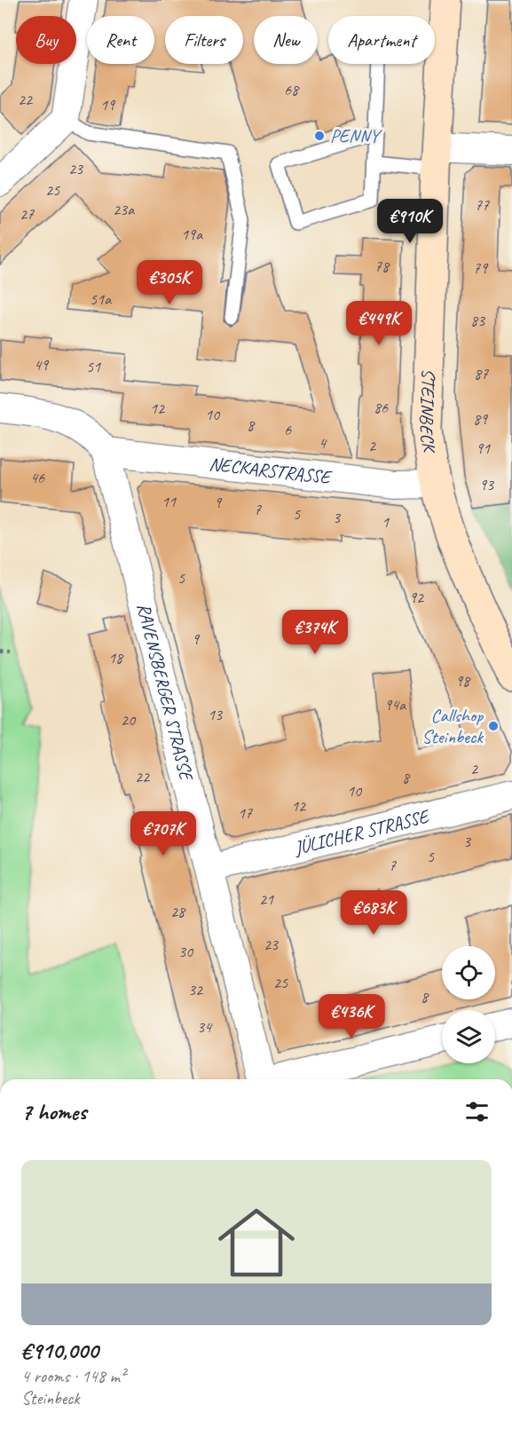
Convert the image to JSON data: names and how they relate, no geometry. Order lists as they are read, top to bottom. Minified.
{"streets":{"main road":["STEINBECK"],"street":["NECKARSTRASSE","RAVENSBERGER STRASSE","JÜLICHER STRASSE"]},"crossings":[["STEINBECK","NECKARSTRASSE"],["NECKARSTRASSE","RAVENSBERGER STRASSE"],["RAVENSBERGER STRASSE","JÜLICHER STRASSE"]],"places":["PENNY","Callshop Steinbeck"],"house_numbers":["68","22","19","23","25","77","23a","27","19a","78","79","51a","83","49","51","87","86","12","10","89","8","6","4","2","91","46","93","11","9","7","5","3","1","5","92","9","18","98","94a","13","20","2","22","8","10","12","17","3","5","7","21","28","23","30","25","32","8","34"],"page":{"chip":["Buy","Rent","Filters","New","Apartment"],"price":["€910K","€305K","€449K","€374K","€707K","€683K","€436K"],"heading":"7 homes","list":[{"name":"€910,000","note":"4 rooms · 148 m² · Steinbeck"}]}}
